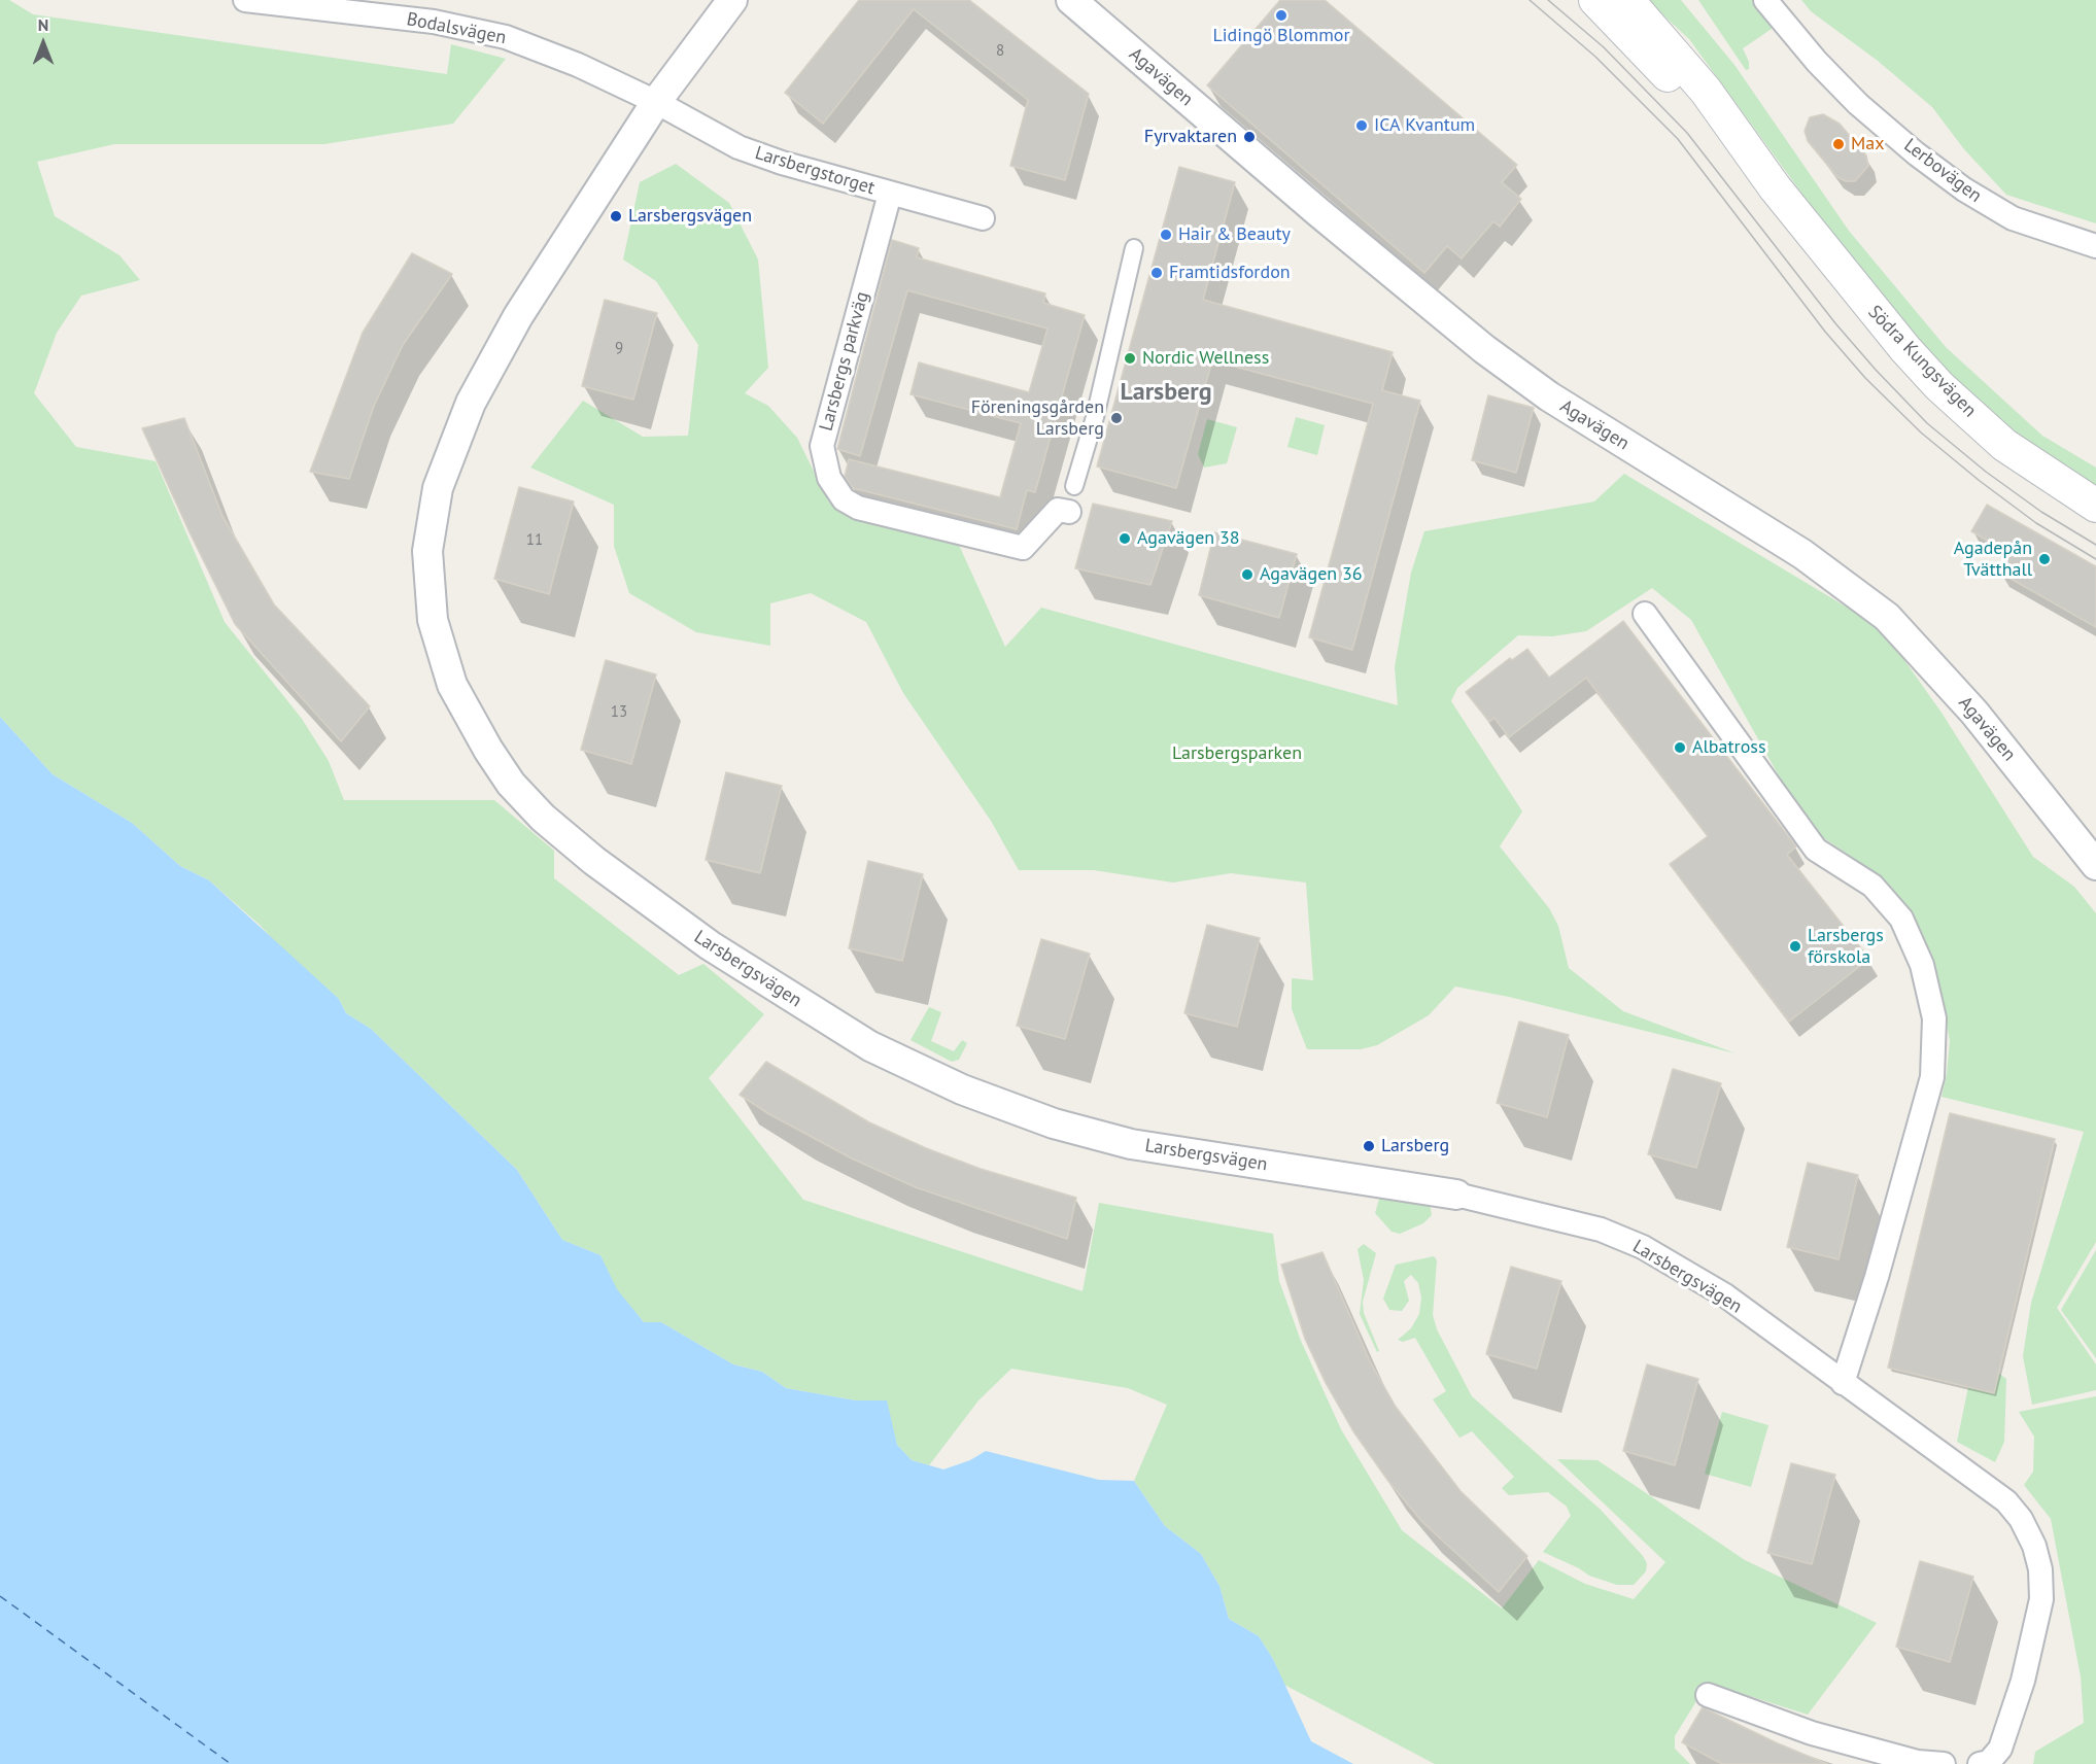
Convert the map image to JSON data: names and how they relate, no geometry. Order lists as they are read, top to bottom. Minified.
{"streets":{"main road":["Södra Kungsvägen"],"street":["Bodalsvägen","Agavägen","Larsbergstorget","Lerbovägen","Larsbergs parkväg","Larsbergsvägen"]},"crossings":[["Bodalsvägen","Larsbergstorget"],["Bodalsvägen","Larsbergsvägen"],["Larsbergstorget","Larsbergs parkväg"],["Larsbergstorget","Larsbergsvägen"]],"districts":["Larsberg"],"parks":["Larsbergsparken"],"places":["Lidingö Blommor","ICA Kvantum","Fyrvaktaren","Max","Larsbergsvägen","Hair & Beauty","Framtidsfordon","Nordic Wellness","Föreningsgården Larsberg","Agavägen 38","Agadepån Tvätthall","Agavägen 36","Albatross","Larsbergs förskola","Larsberg"],"house_numbers":["8","9","11","13"],"north":"top"}
